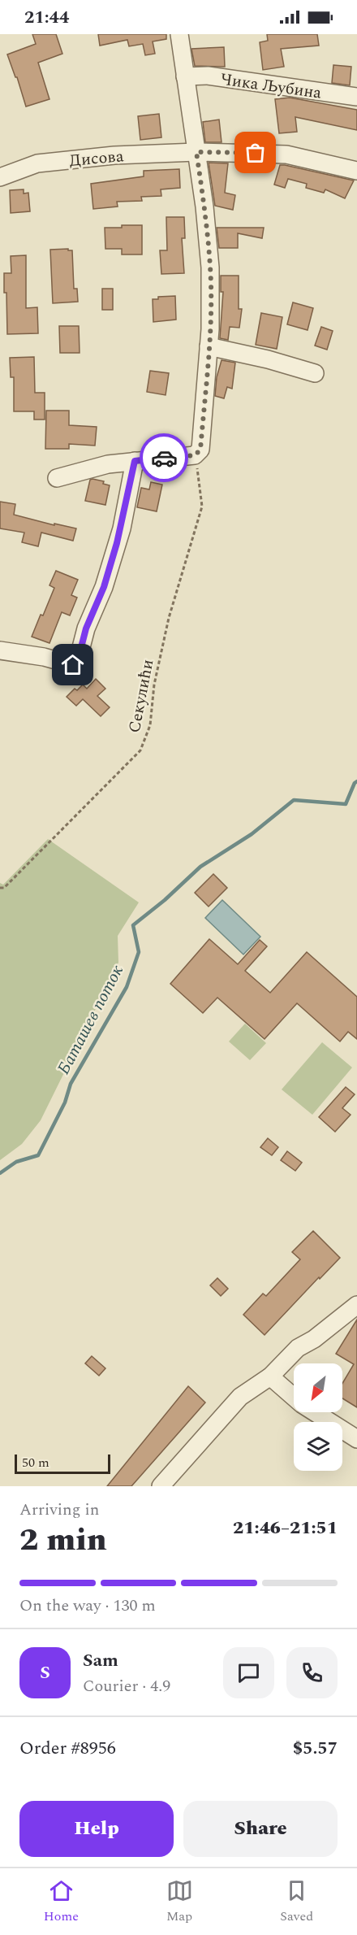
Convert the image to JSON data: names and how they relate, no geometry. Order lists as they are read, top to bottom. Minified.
{"streets":{"street":["Чика Љубина","Дисова"],"path":["Секулићи"]},"water":["Баташев поток"],"scale_bar":"50 m","north":"bottom left","page":{"status":"21:44","scale":"50 m","heading":["2 min","Arriving in","21:46–21:51"],"panel":["Sam","Courier · 4.9","Order #8956","$5.57"],"bar":"On the way · 130 m","round":"S","buttons":["Help","Share"],"tabs":["Home","Map","Saved"]}}
